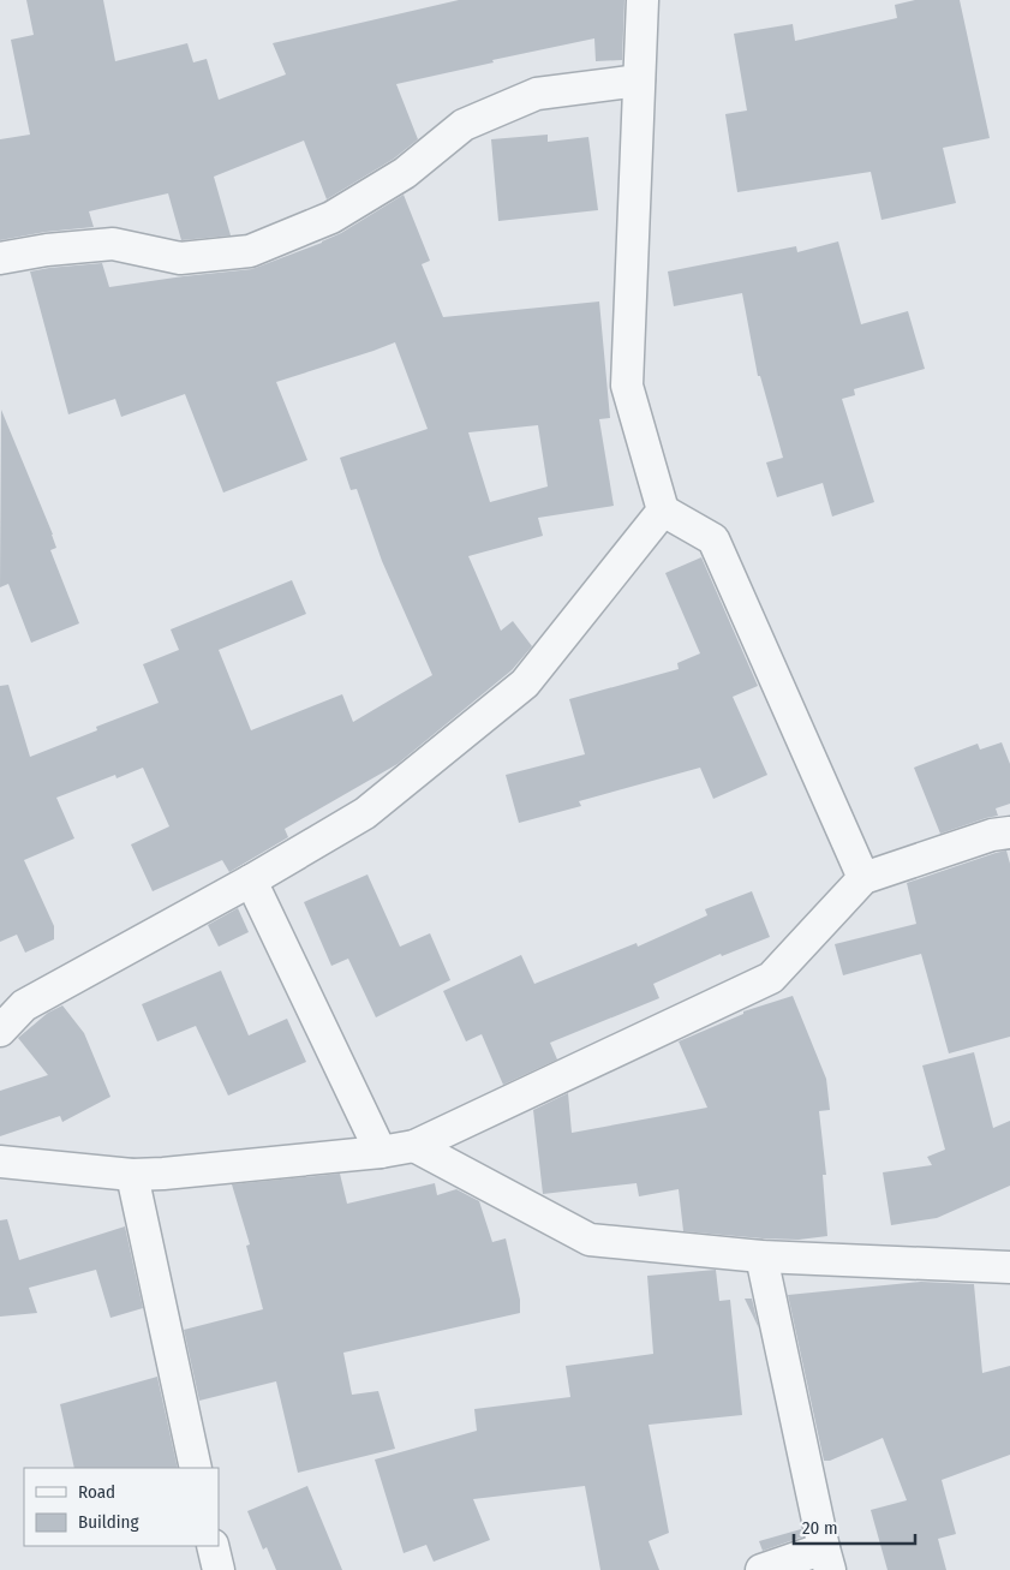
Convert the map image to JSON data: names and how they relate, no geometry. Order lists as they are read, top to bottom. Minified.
{"legend":["Road","Building"],"scale_bar":"20 m"}
